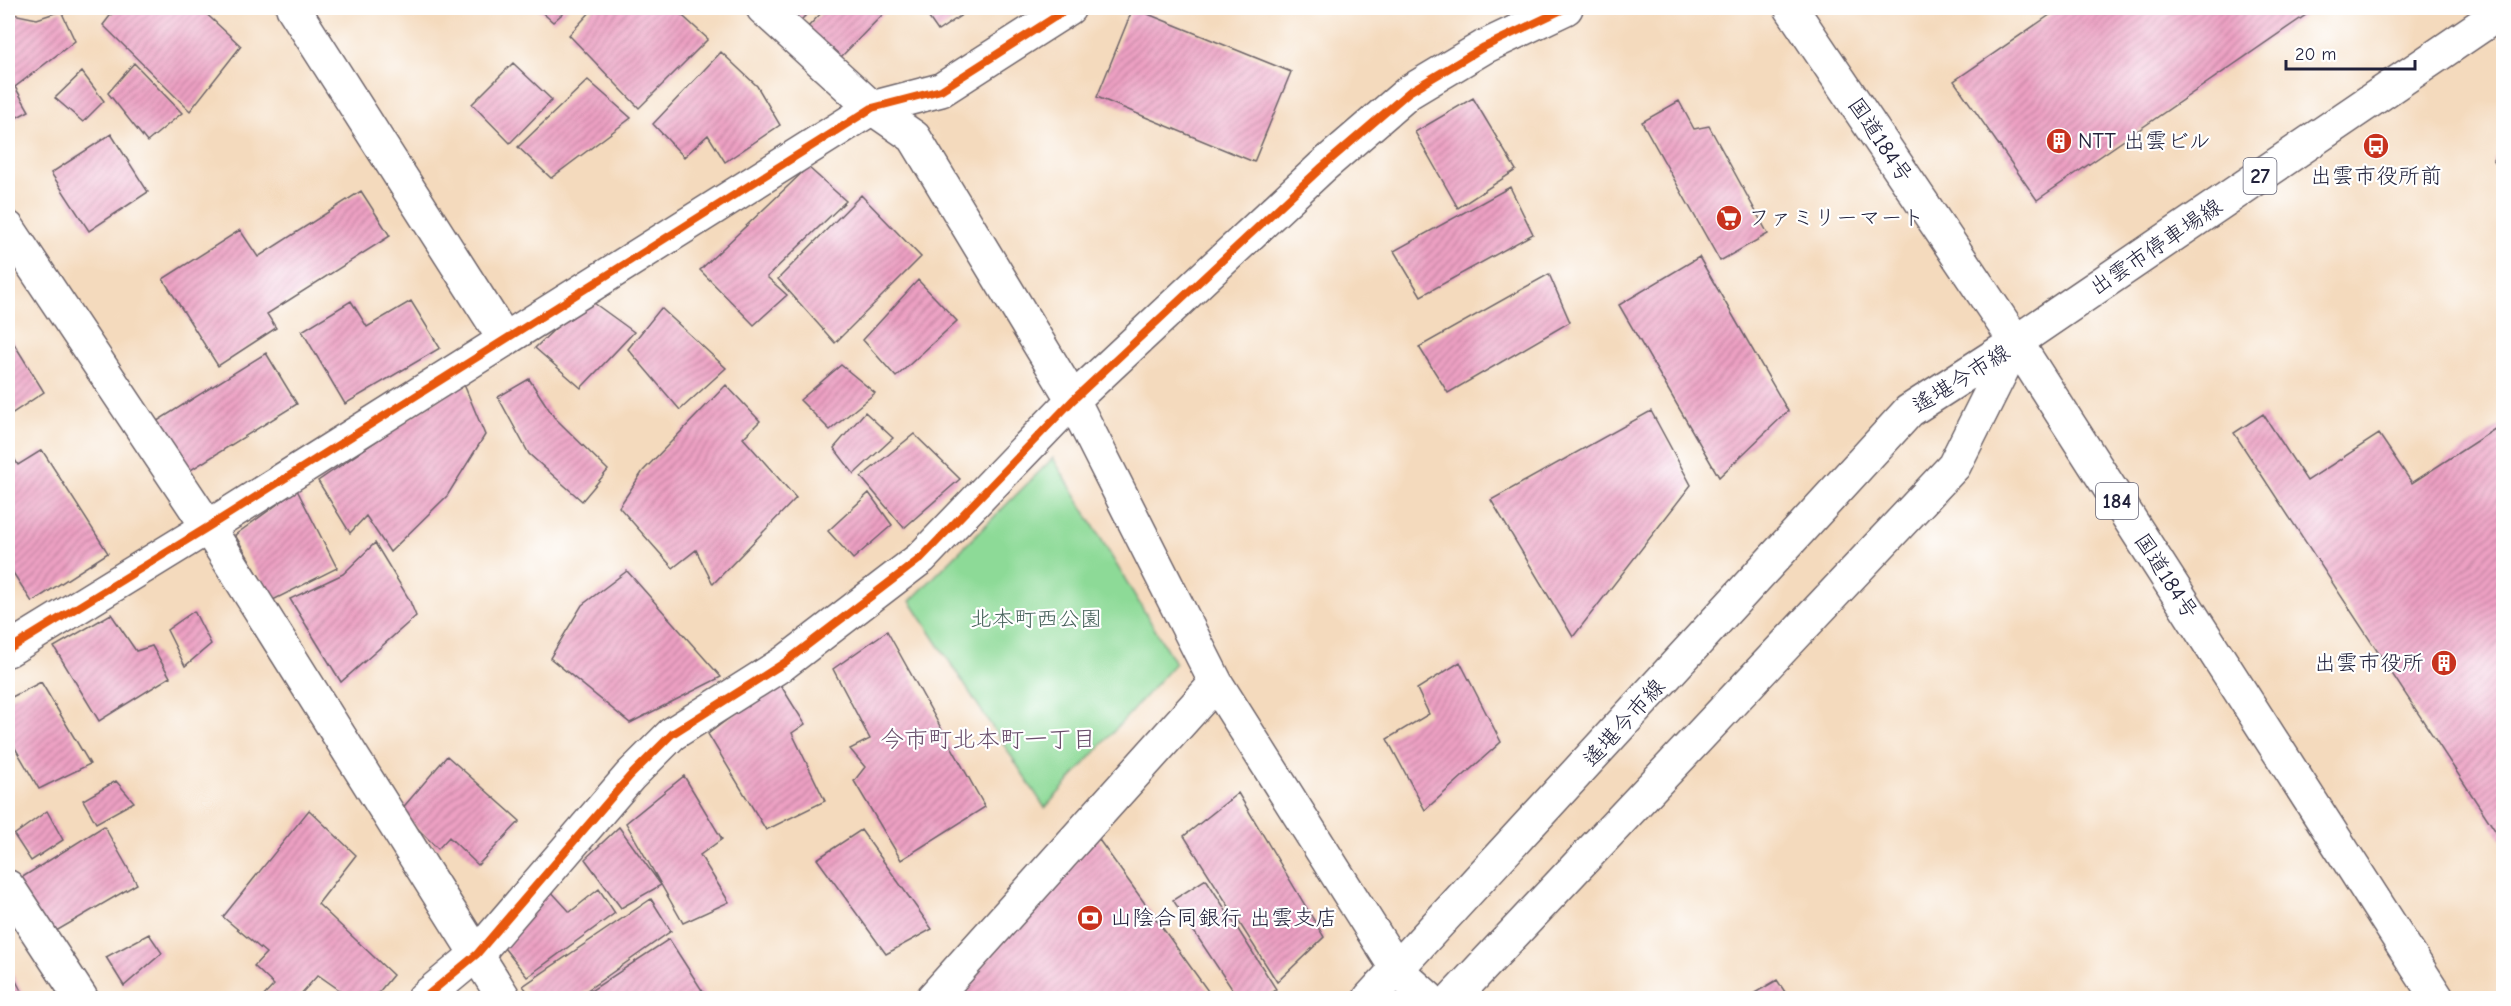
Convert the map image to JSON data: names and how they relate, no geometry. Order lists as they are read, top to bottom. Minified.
{"streets":{"main road":["国道184号","27","出雲市停車場線","遙堪今市線","184"]},"crossings":[["国道184号","出雲市停車場線"],["国道184号","遙堪今市線"],["出雲市停車場線","遙堪今市線"]],"districts":["今市町北本町一丁目"],"parks":["北本町西公園"],"places":{"building":["NTT 出雲ビル","出雲市役所"],"bus stop":["出雲市役所前"],"supermarket":["ファミリーマート"],"bank":["山陰合同銀行 出雲支店"]},"scale_bar":"20 m"}
